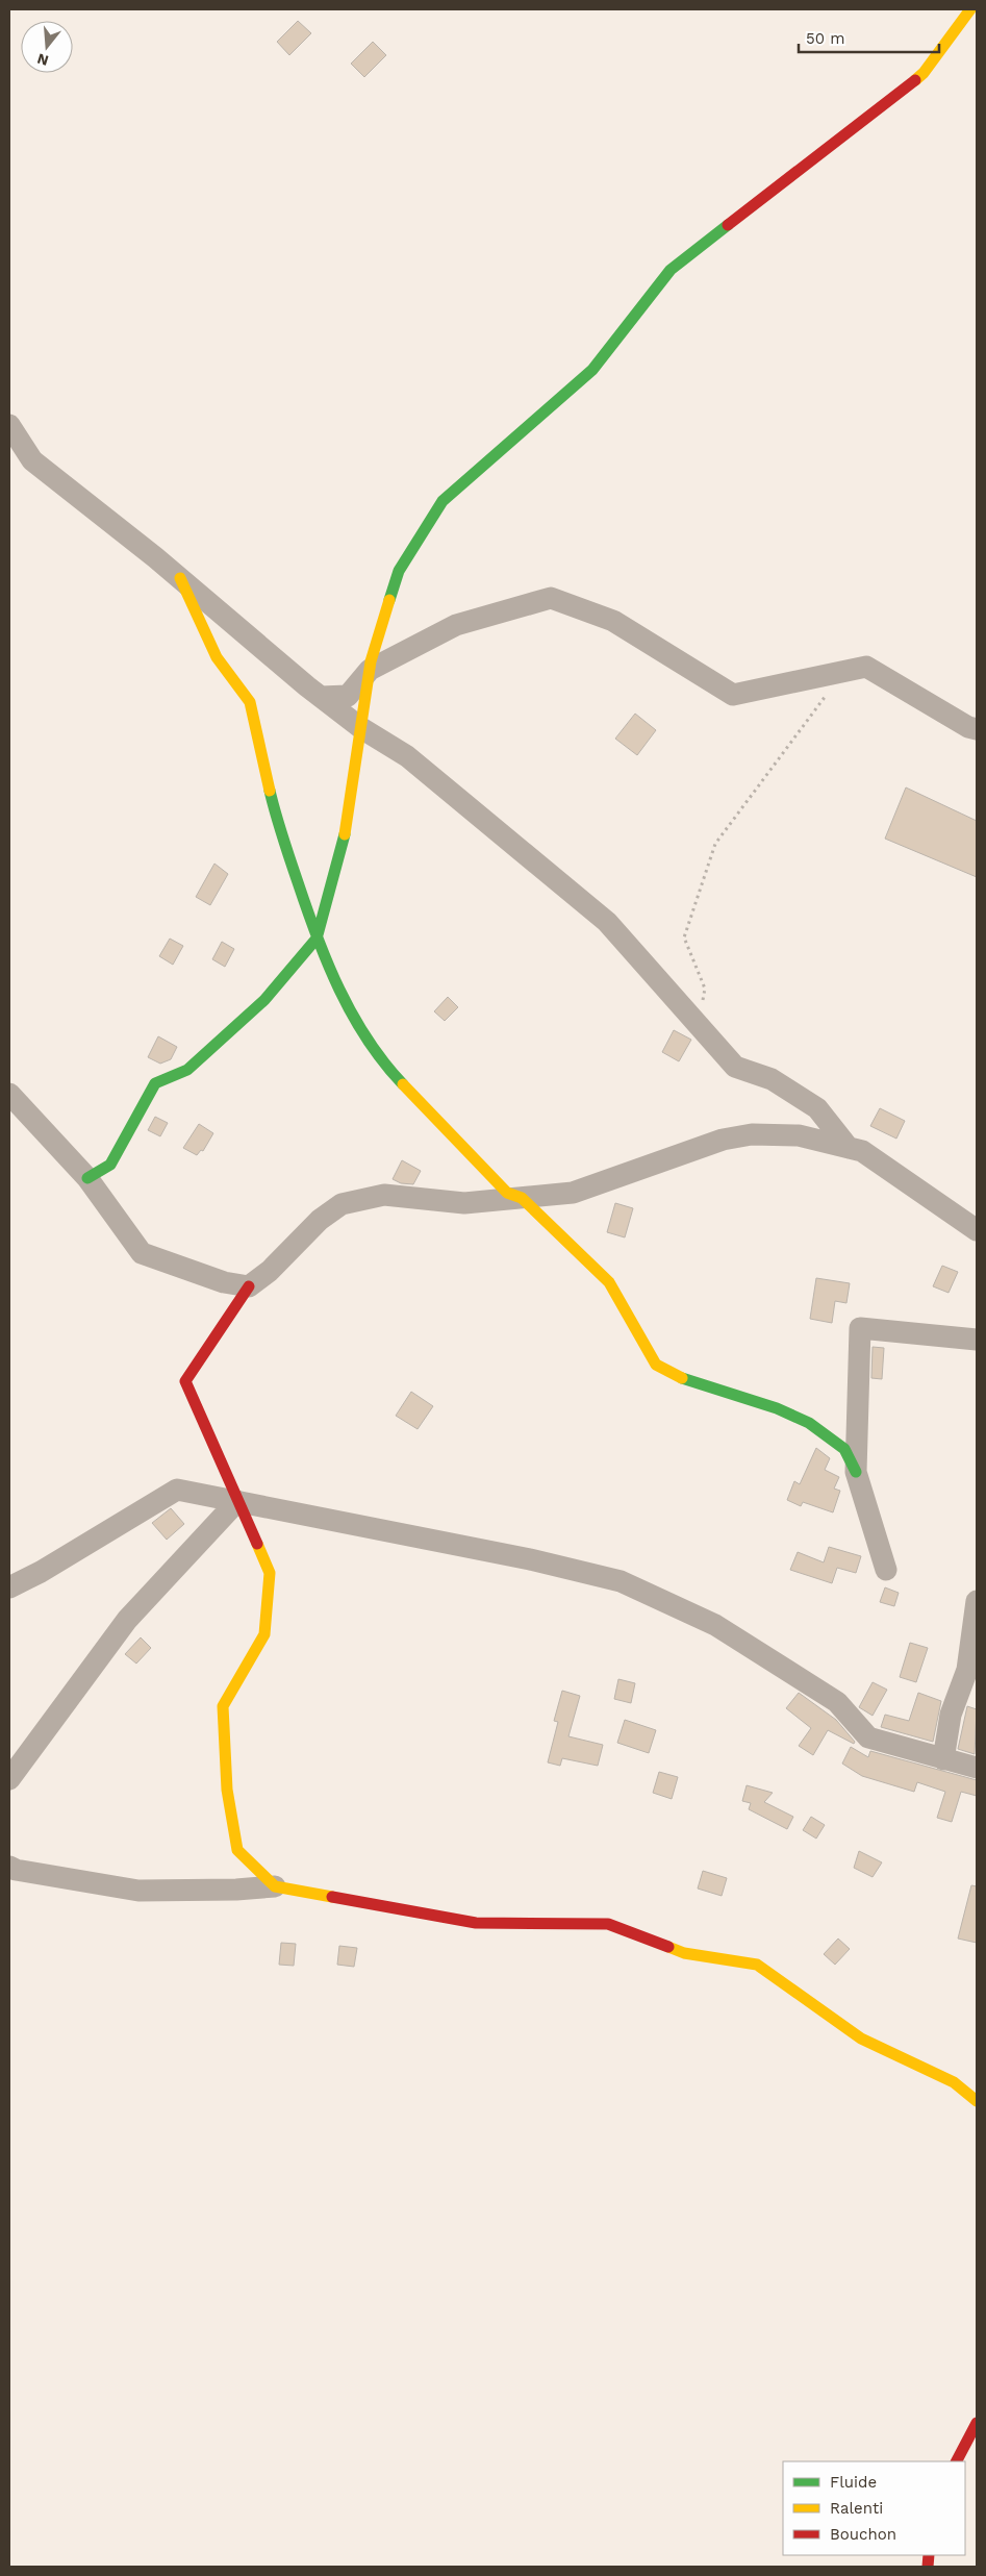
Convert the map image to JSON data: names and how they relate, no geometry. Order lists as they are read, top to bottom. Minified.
{"legend":["Fluide","Ralenti","Bouchon"],"scale_bar":"50 m","north":"bottom"}
